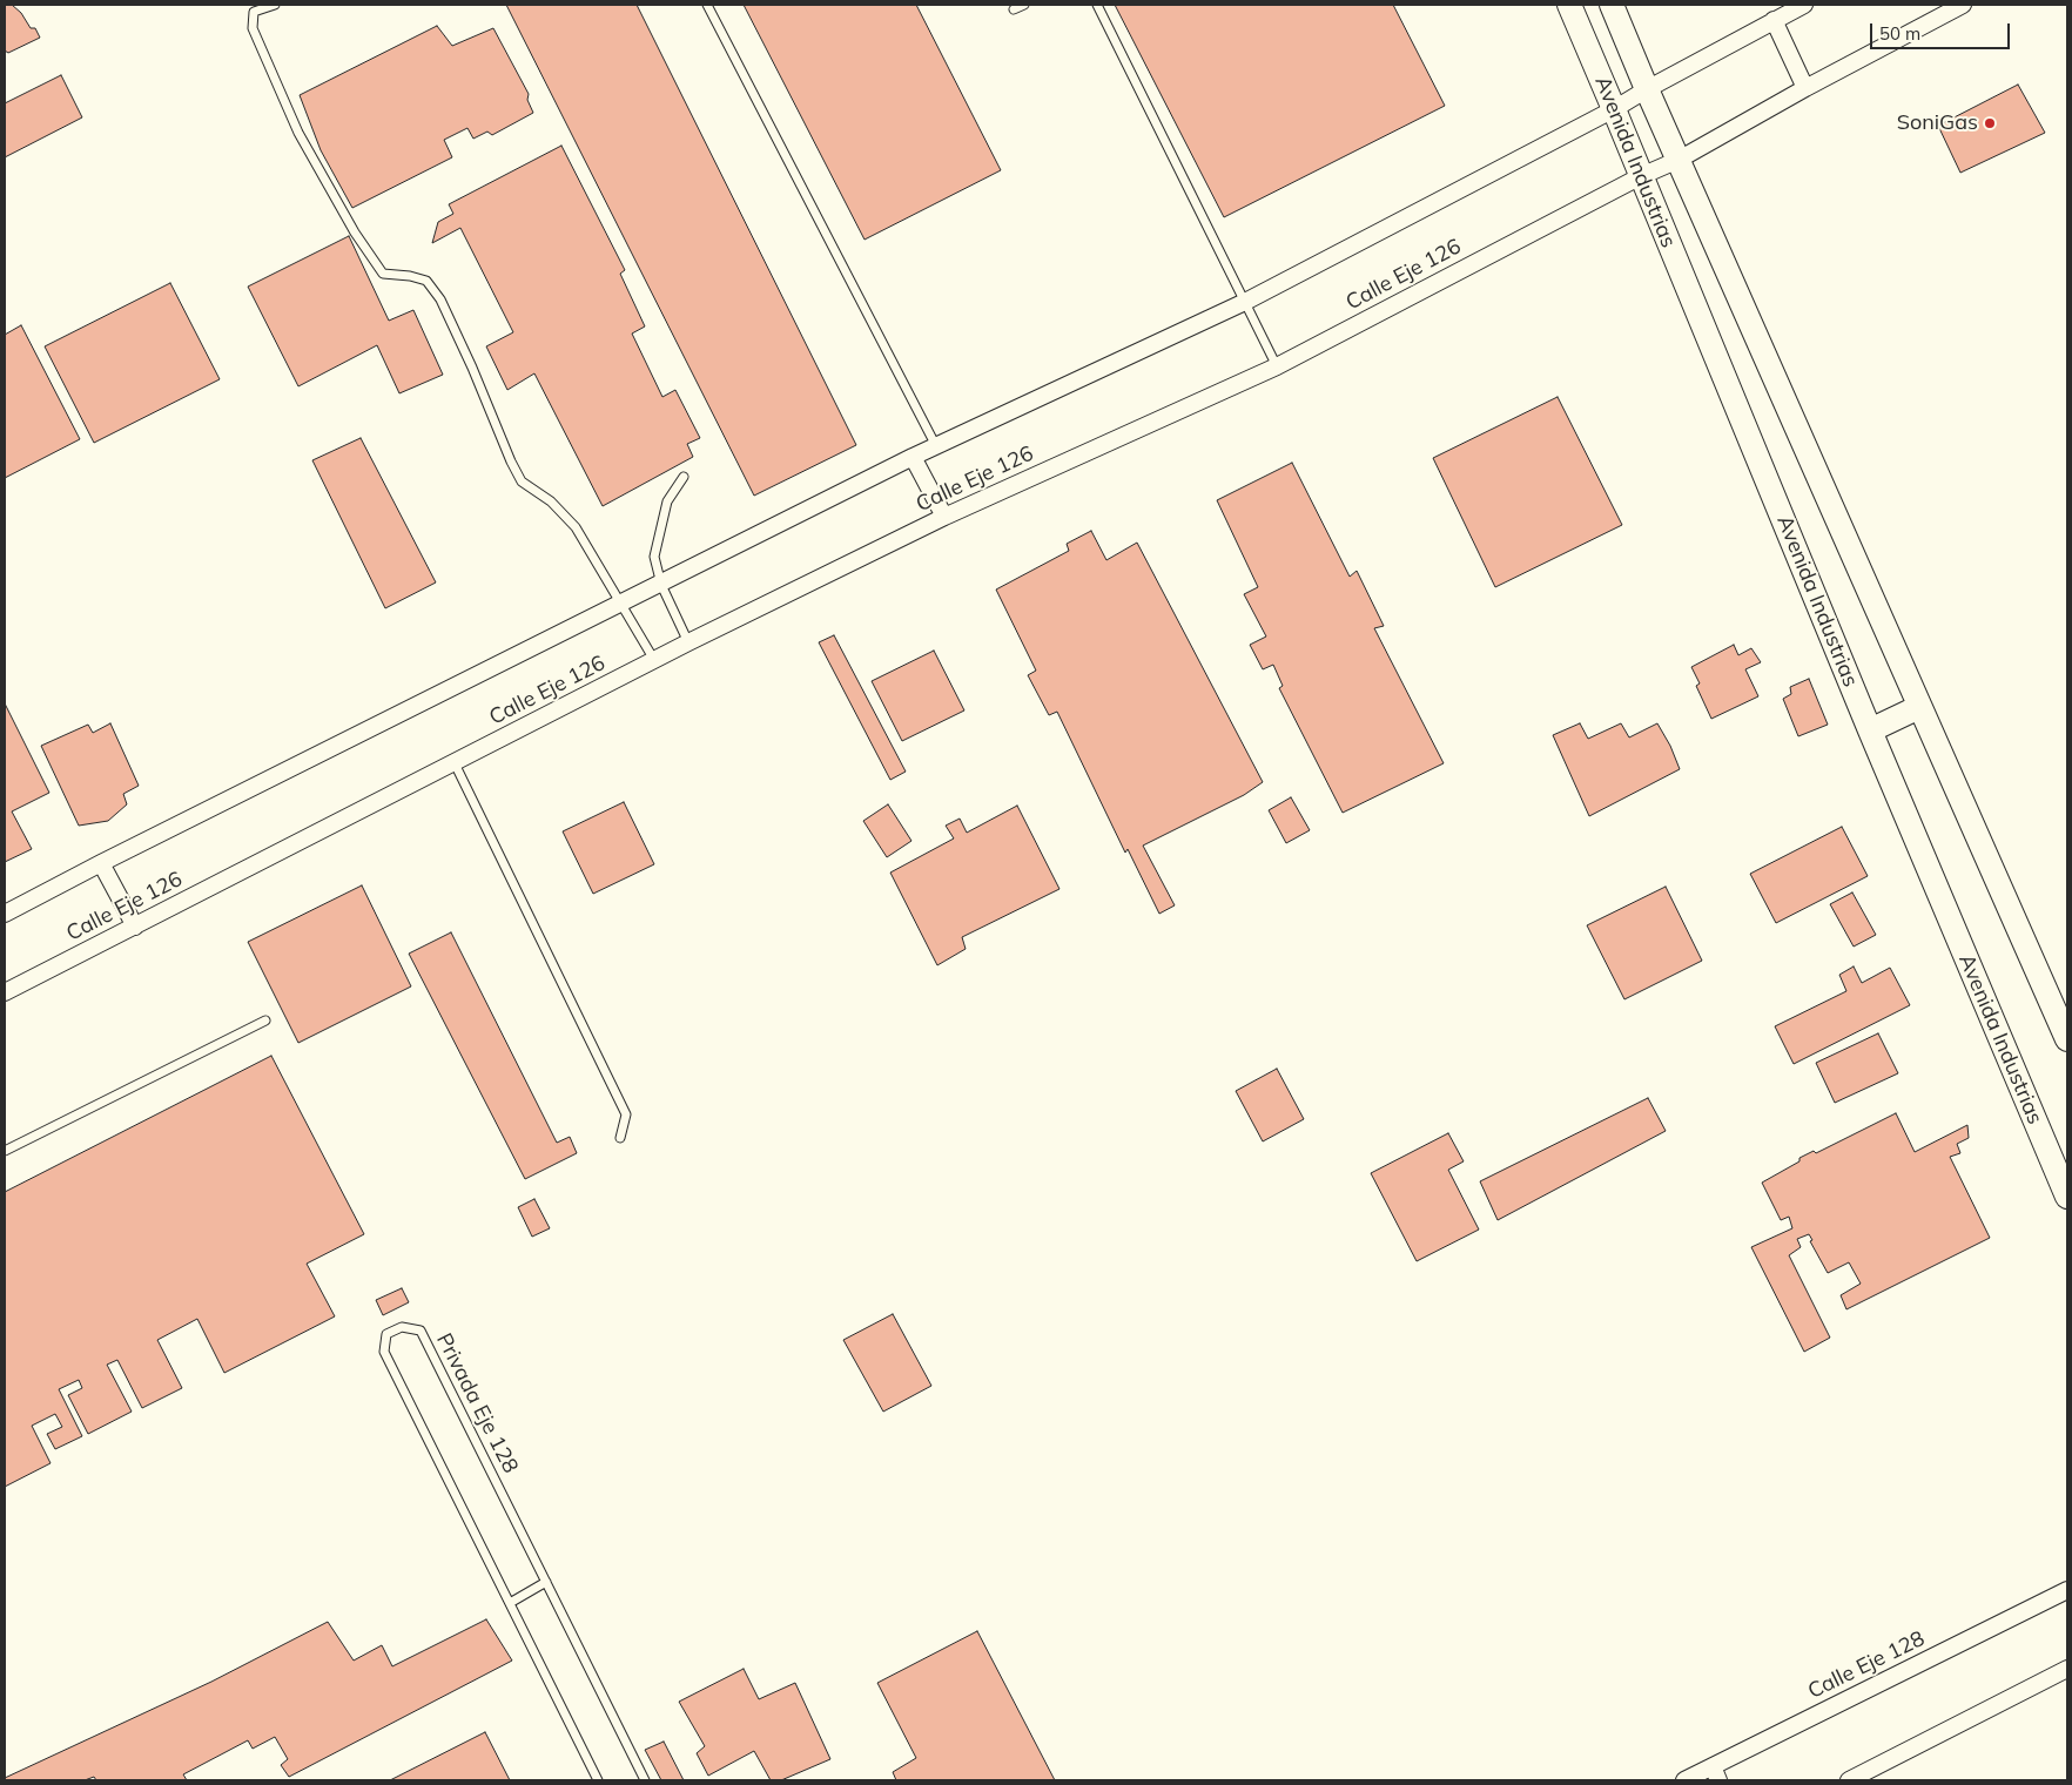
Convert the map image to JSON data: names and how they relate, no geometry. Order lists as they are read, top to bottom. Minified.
{"streets":{"main road":["Avenida Industrias"],"street":["Calle Eje 126","Calle Eje 128"],"lane":["Privada Eje 128"]},"crossings":[["Avenida Industrias","Calle Eje 126"]],"places":["SoniGas"],"scale_bar":"50 m"}
